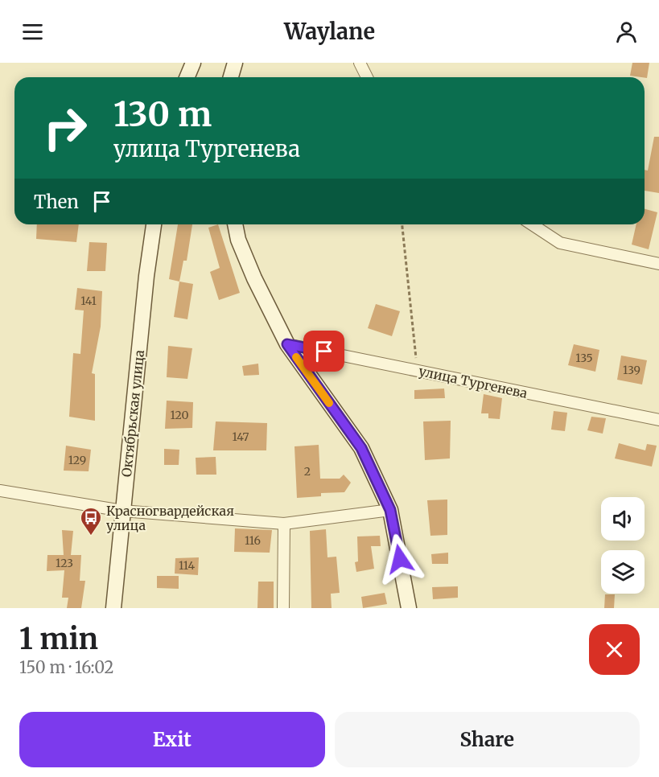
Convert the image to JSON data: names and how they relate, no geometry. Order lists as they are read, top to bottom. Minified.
{"streets":{"main road":["Октябрьская улица"],"street":["улица Тургенева"]},"places":{"bus stop":["Красногвардейская улица"]},"house_numbers":["141","135","139","120","147","129","2","116","123","114"],"page":{"header":"Waylane","turn":["130 m","улица Тургенева"],"then":"Then","heading":["1 min","150 m · 16:02"],"buttons":["Exit","Share"]}}
